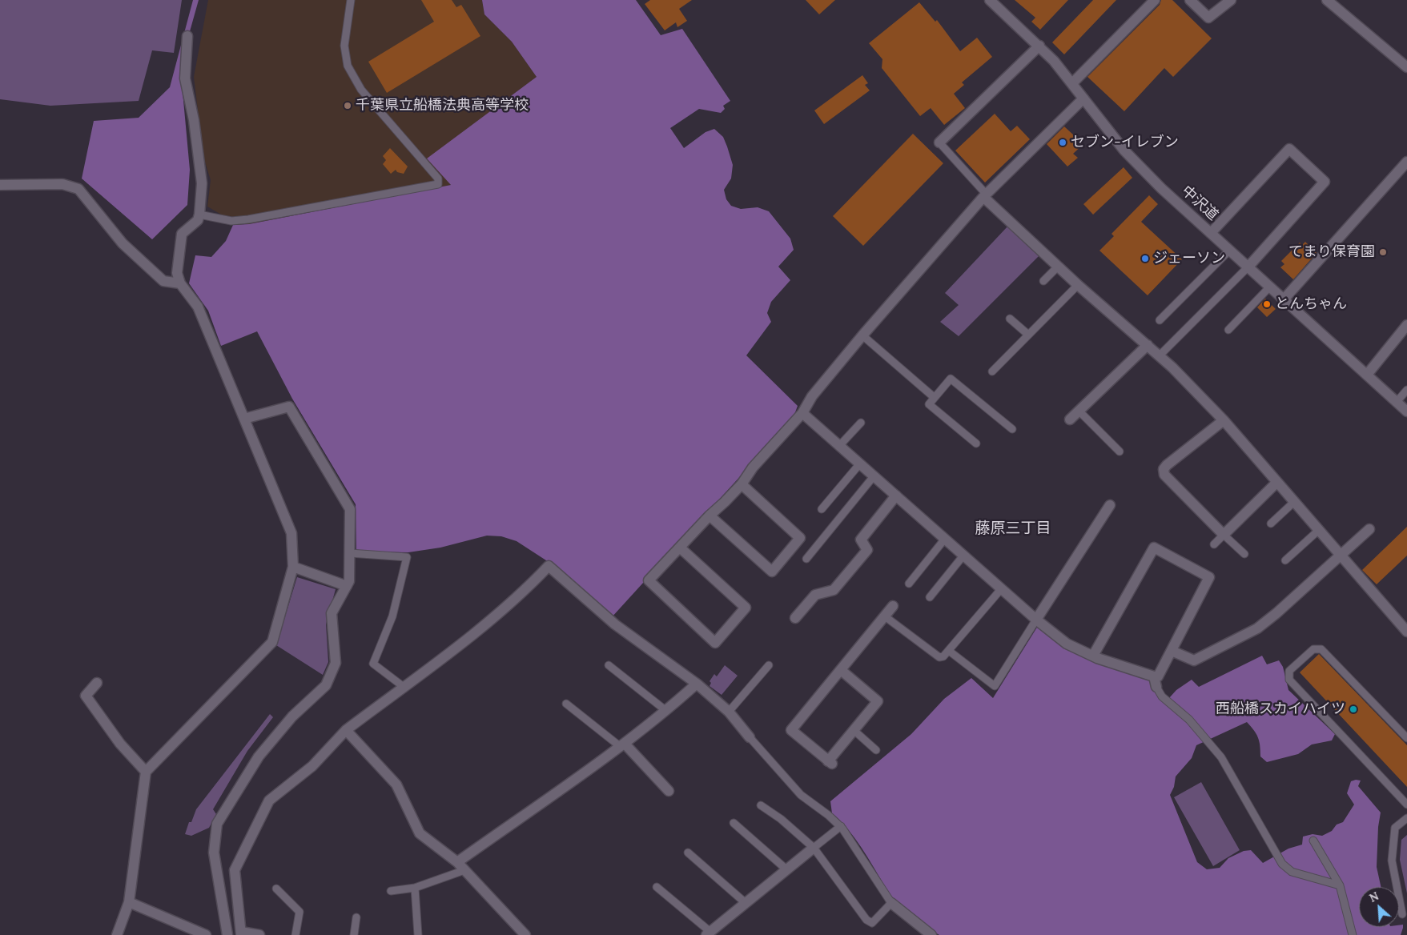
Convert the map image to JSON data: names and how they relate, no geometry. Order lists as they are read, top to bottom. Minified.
{"streets":{"street":["中沢道"]},"districts":["藤原三丁目"],"places":["千葉県立船橋法典高等学校","セブン-イレブン","てまり保育園","ジェーソン","とんちゃん","西船橋スカイハイツ"],"north":"top left"}
